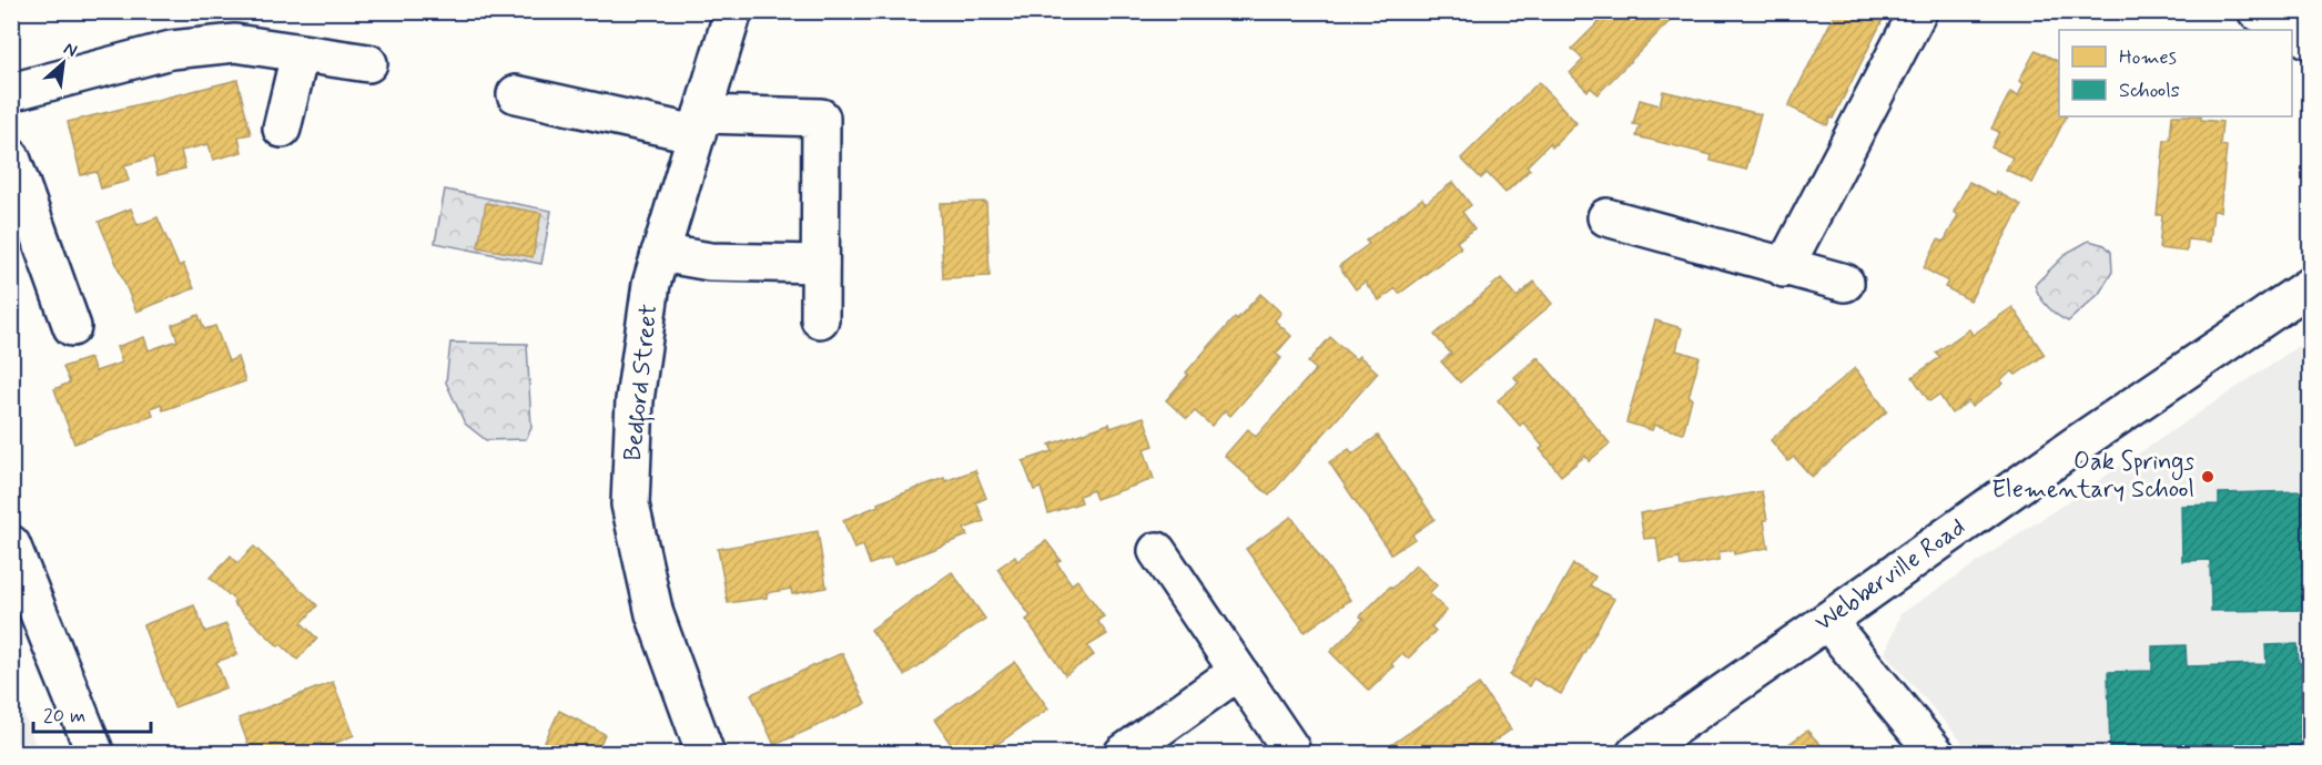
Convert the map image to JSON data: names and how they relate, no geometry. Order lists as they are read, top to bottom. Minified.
{"streets":{"street":["Bedford Street","Webberville Road"]},"places":["Oak Springs Elementary School"],"legend":["Homes","Schools"],"scale_bar":"20 m","north":"top right"}
